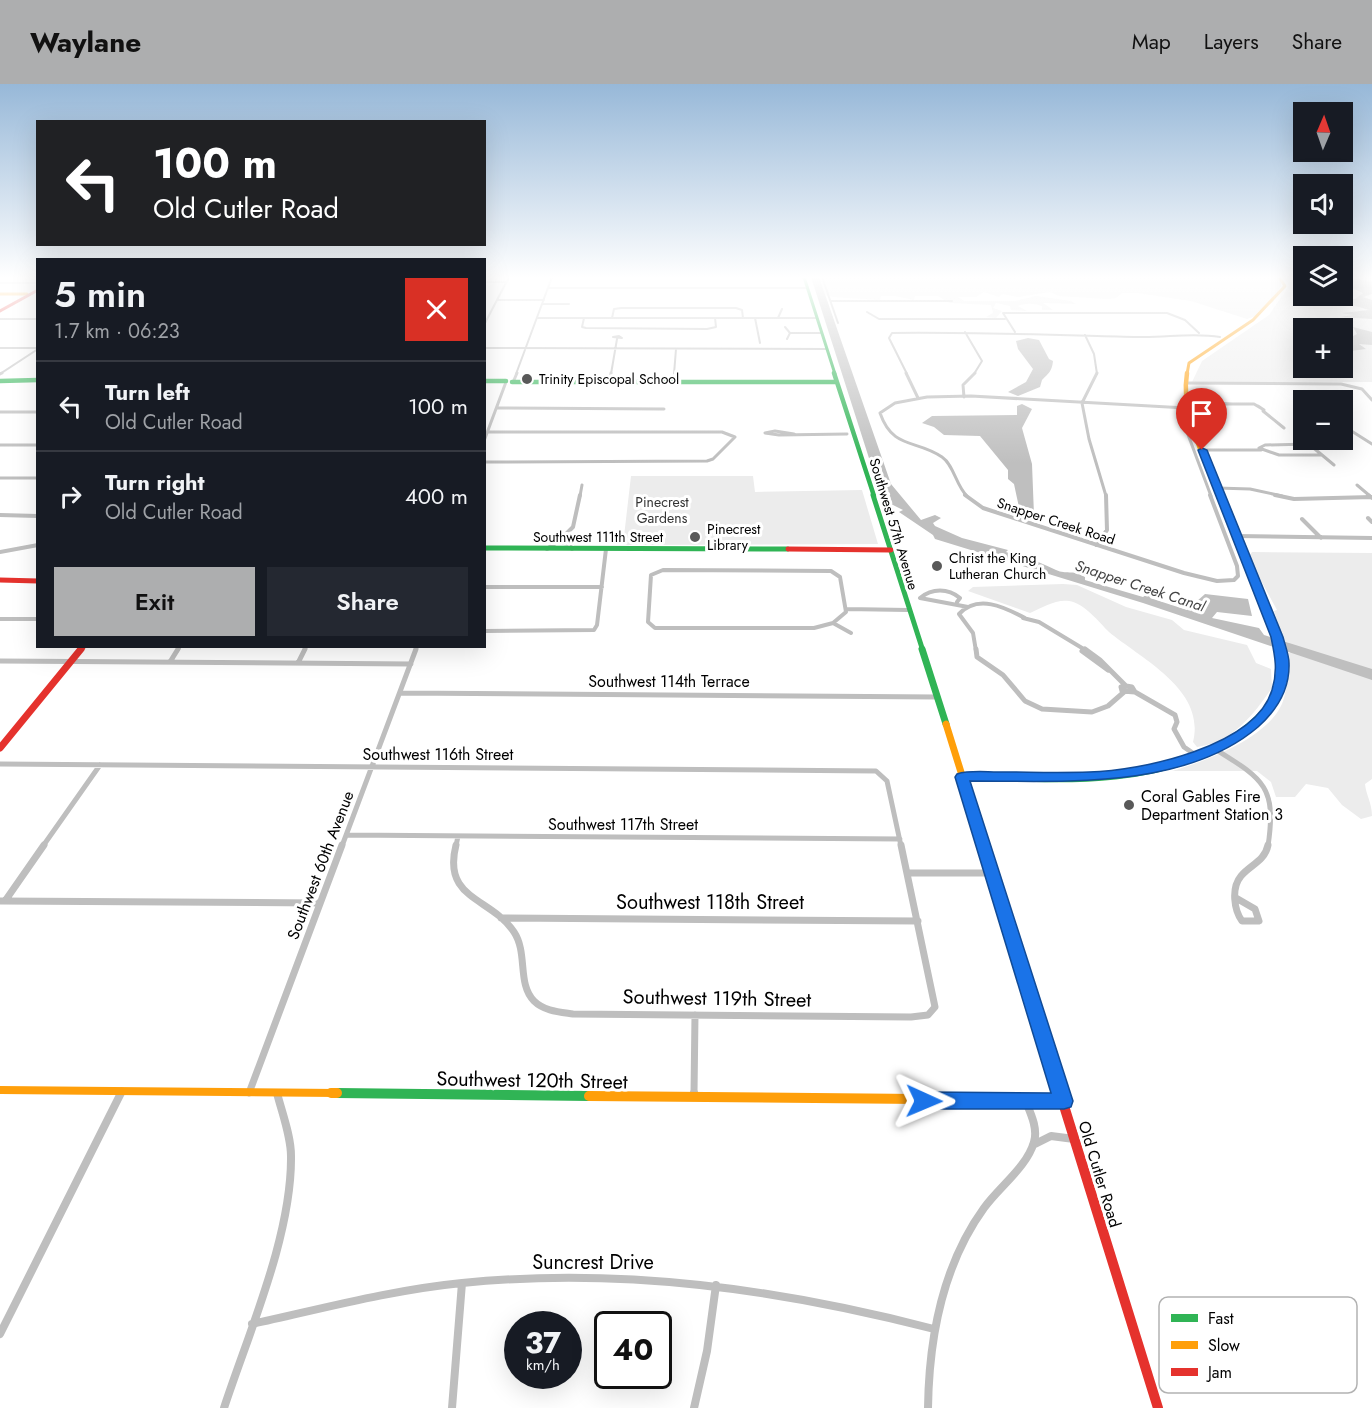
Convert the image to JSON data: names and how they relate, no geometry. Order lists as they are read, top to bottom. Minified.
{"streets":{"main road":["Southwest 57th Avenue","Southwest 111th Street","Southwest 120th Street","Old Cutler Road"],"street":["Snapper Creek Road","Southwest 114th Terrace","Southwest 116th Street","Southwest 117th Street","Southwest 60th Avenue","Southwest 118th Street","Southwest 119th Street","Suncrest Drive"]},"crossings":[["Southwest 57th Avenue","Southwest 111th Street"],["Southwest 57th Avenue","Southwest 114th Terrace"],["Southwest 57th Avenue","Old Cutler Road"],["Southwest 114th Terrace","Southwest 60th Avenue"],["Southwest 116th Street","Southwest 117th Street"],["Southwest 116th Street","Southwest 60th Avenue"],["Southwest 117th Street","Southwest 60th Avenue"],["Southwest 60th Avenue","Southwest 120th Street"],["Southwest 118th Street","Southwest 119th Street"],["Southwest 120th Street","Old Cutler Road"]],"water":["Snapper Creek Canal"],"parks":["Pinecrest Gardens"],"places":["Trinity Episcopal School","Pinecrest Library","Christ the King Lutheran Church","Coral Gables Fire Department Station 3"],"legend":["Fast","Slow","Jam"],"north":"top","page":{"header":"Waylane","nav":["Map","Layers","Share"],"map_buttons":["+","−"],"turn":["100 m","Old Cutler Road"],"heading":["5 min","1.7 km · 06:23"],"list":[{"name":"Turn left","note":"Old Cutler Road","value":"100 m"},{"name":"Turn right","note":"Old Cutler Road","value":"400 m"}],"buttons":["Exit","Share"],"speed":"37 km/h","limit":"40"}}
